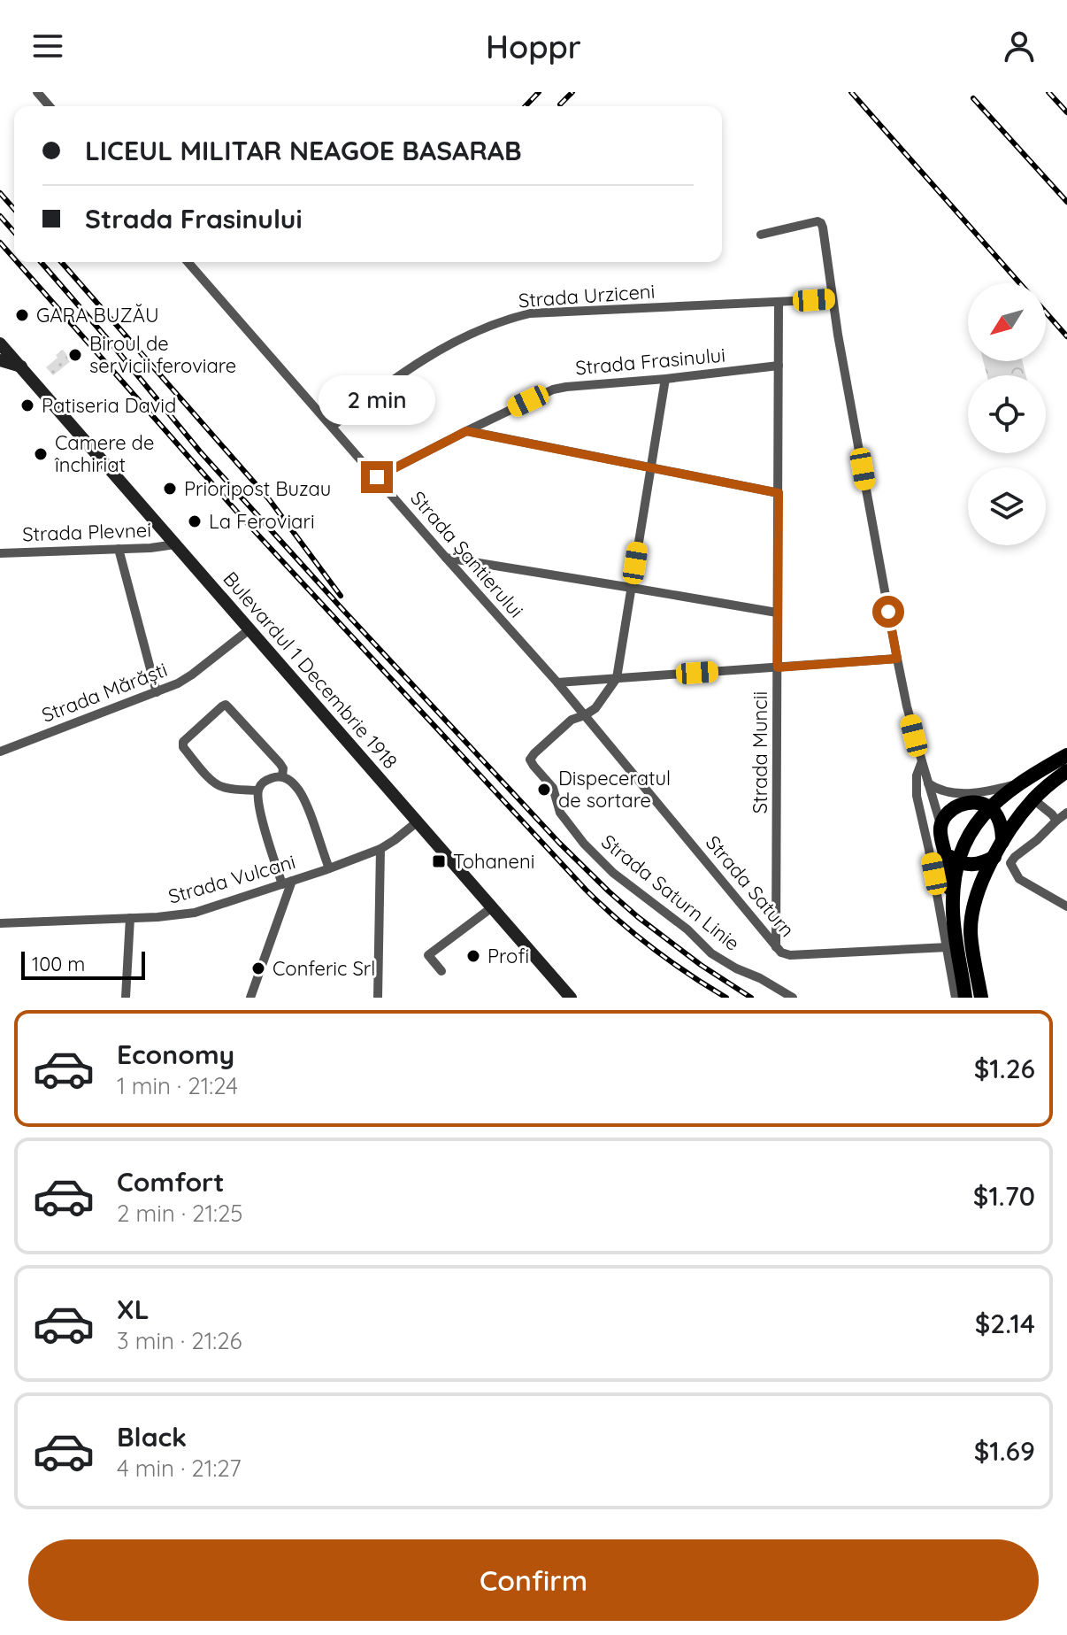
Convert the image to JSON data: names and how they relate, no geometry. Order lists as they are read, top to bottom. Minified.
{"streets":{"main road":["Bulevardul 1 Decembrie 1918"],"street":["Strada Urziceni","Strada Frasinului","Strada Plevnei","Strada Șantierului","Strada Mărăști","Strada Muncii","Strada Vulcani","Strada Saturn","Strada Saturn Linie"]},"crossings":[["Strada Urziceni","Strada Șantierului"],["Strada Urziceni","Strada Muncii"],["Strada Frasinului","Strada Șantierului"],["Strada Frasinului","Strada Muncii"],["Strada Plevnei","Bulevardul 1 Decembrie 1918"],["Strada Șantierului","Strada Saturn"],["Strada Șantierului","Strada Saturn Linie"],["Bulevardul 1 Decembrie 1918","Strada Mărăști"],["Bulevardul 1 Decembrie 1918","Strada Vulcani"],["Strada Muncii","Strada Saturn"],["Strada Saturn","Strada Saturn Linie"]],"places":{"other":["GARA BUZĂU","Biroul de servicii feroviare","Patiseria David","Camere de închiriat","Prioripost Buzau","La Feroviari","Dispeceratul de sortare","Profi","Conferic Srl"],"transit":["Tohaneni"]},"scale_bar":"100 m","north":"bottom left","page":{"header":"Hoppr","banner":["LICEUL MILITAR NEAGOE BASARAB","Strada Frasinului"],"bubble":"2 min","scale":"100 m","list":[{"name":"Economy","note":"1 min · 21:24","value":"$1.26"},{"name":"Comfort","note":"2 min · 21:25","value":"$1.70"},{"name":"XL","note":"3 min · 21:26","value":"$2.14"},{"name":"Black","note":"4 min · 21:27","value":"$1.69"}],"buttons":"Confirm"}}
